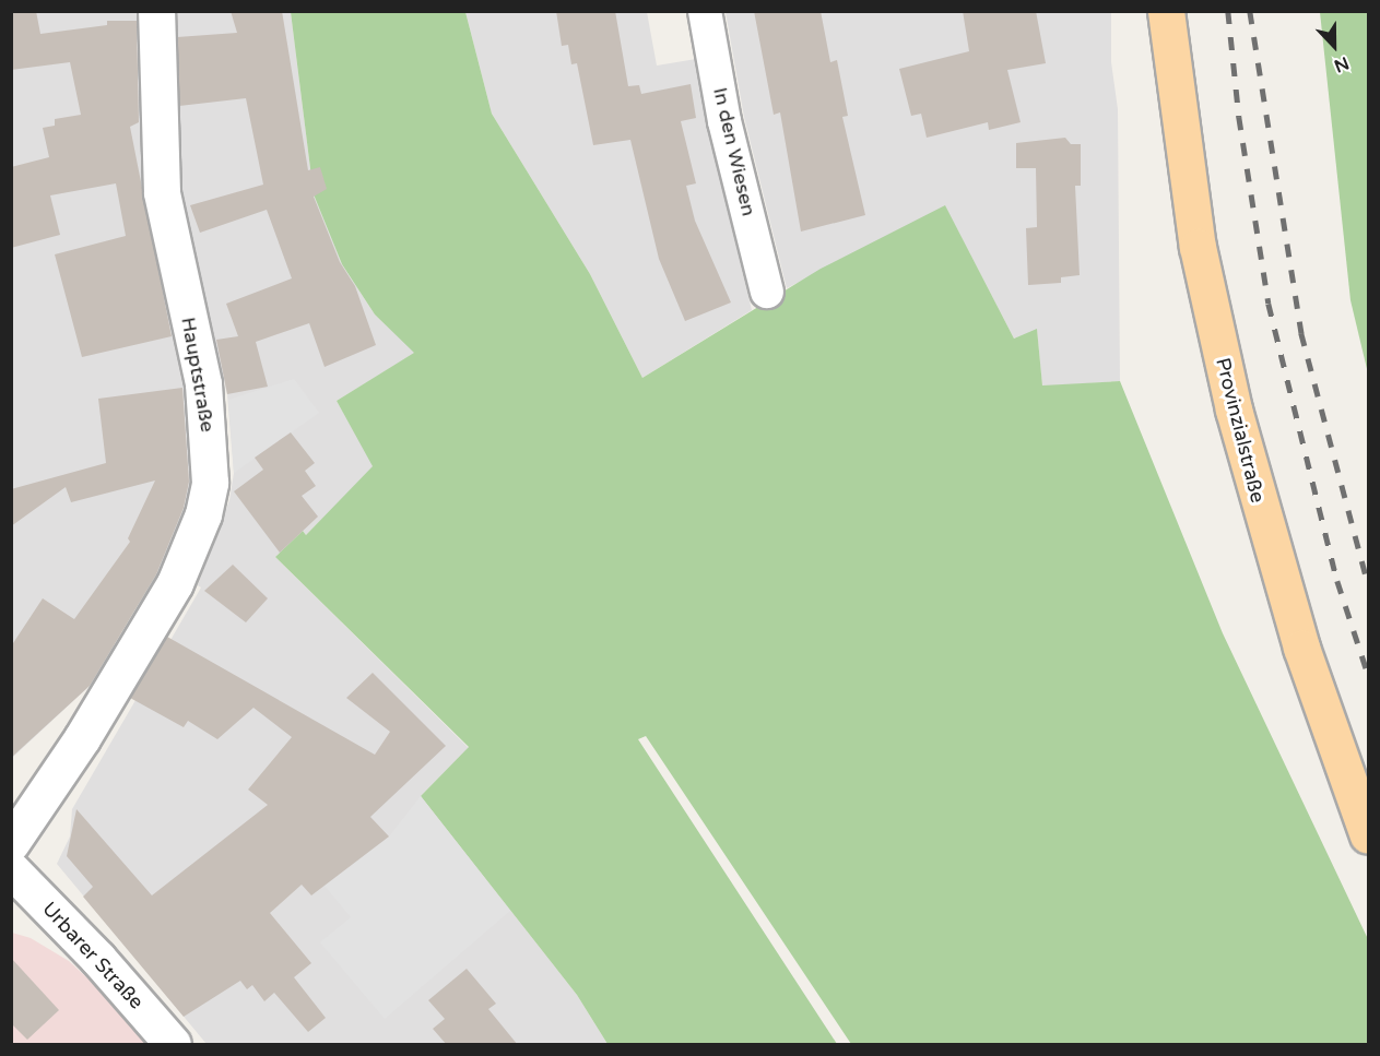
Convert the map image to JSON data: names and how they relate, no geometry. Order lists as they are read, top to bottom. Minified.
{"streets":{"main road":["Provinzialstraße"],"street":["In den Wiesen","Hauptstraße","Urbarer Straße"]},"north":"bottom"}
